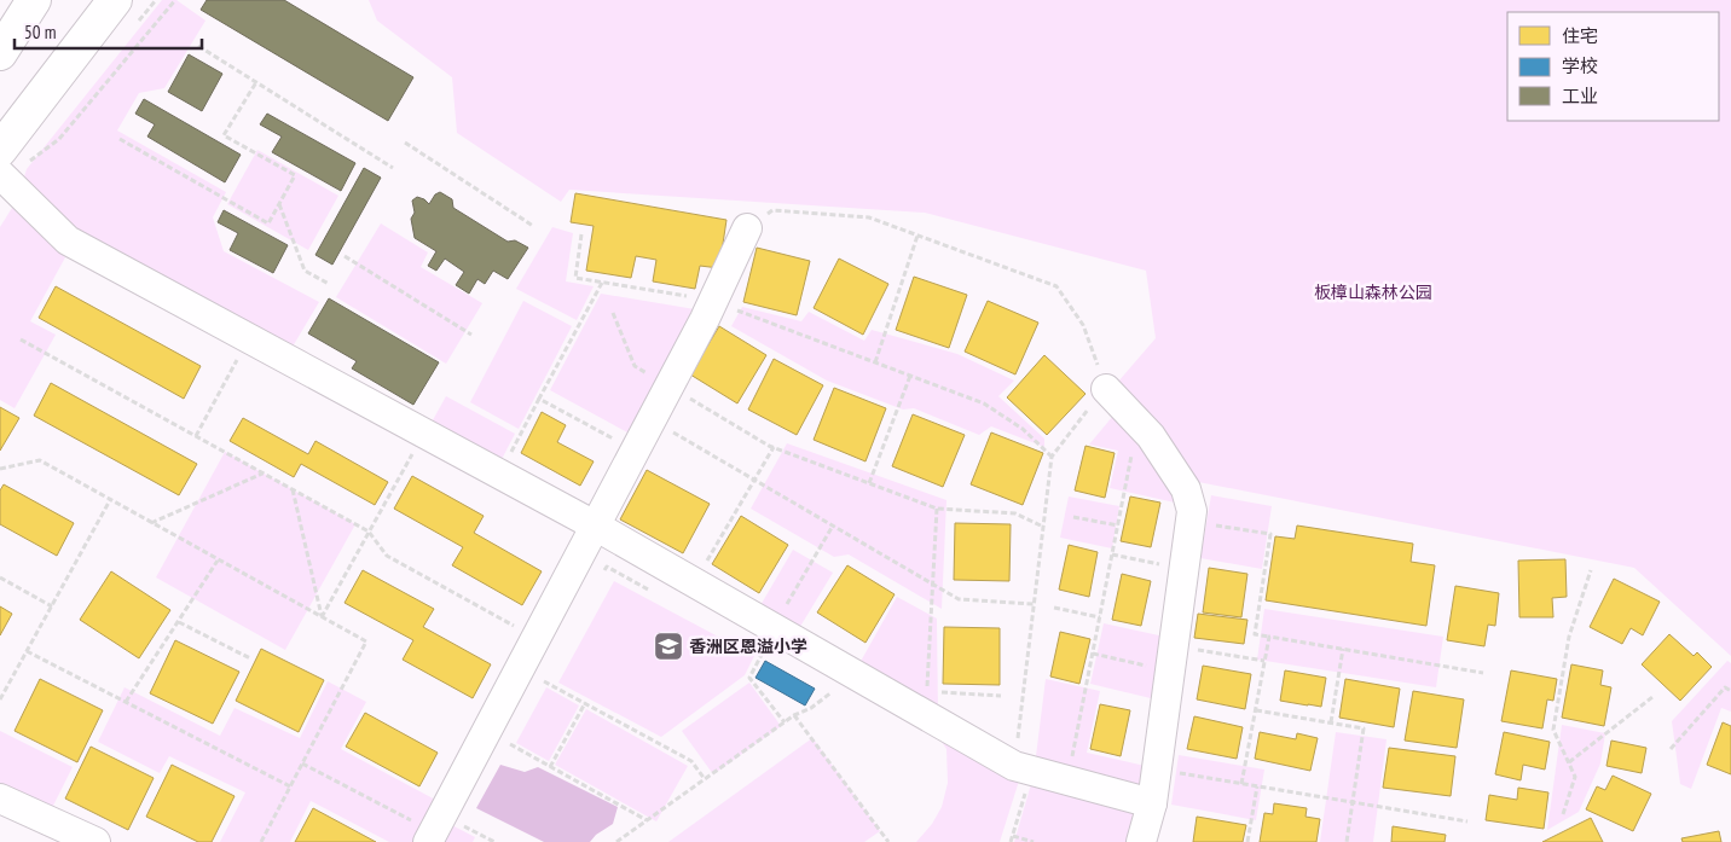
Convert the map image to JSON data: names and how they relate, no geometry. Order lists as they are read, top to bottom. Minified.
{"parks":["板樟山森林公园"],"places":{"school or university":["香洲区恩溢小学"]},"legend":["住宅","学校","工业"],"scale_bar":"50 m"}
